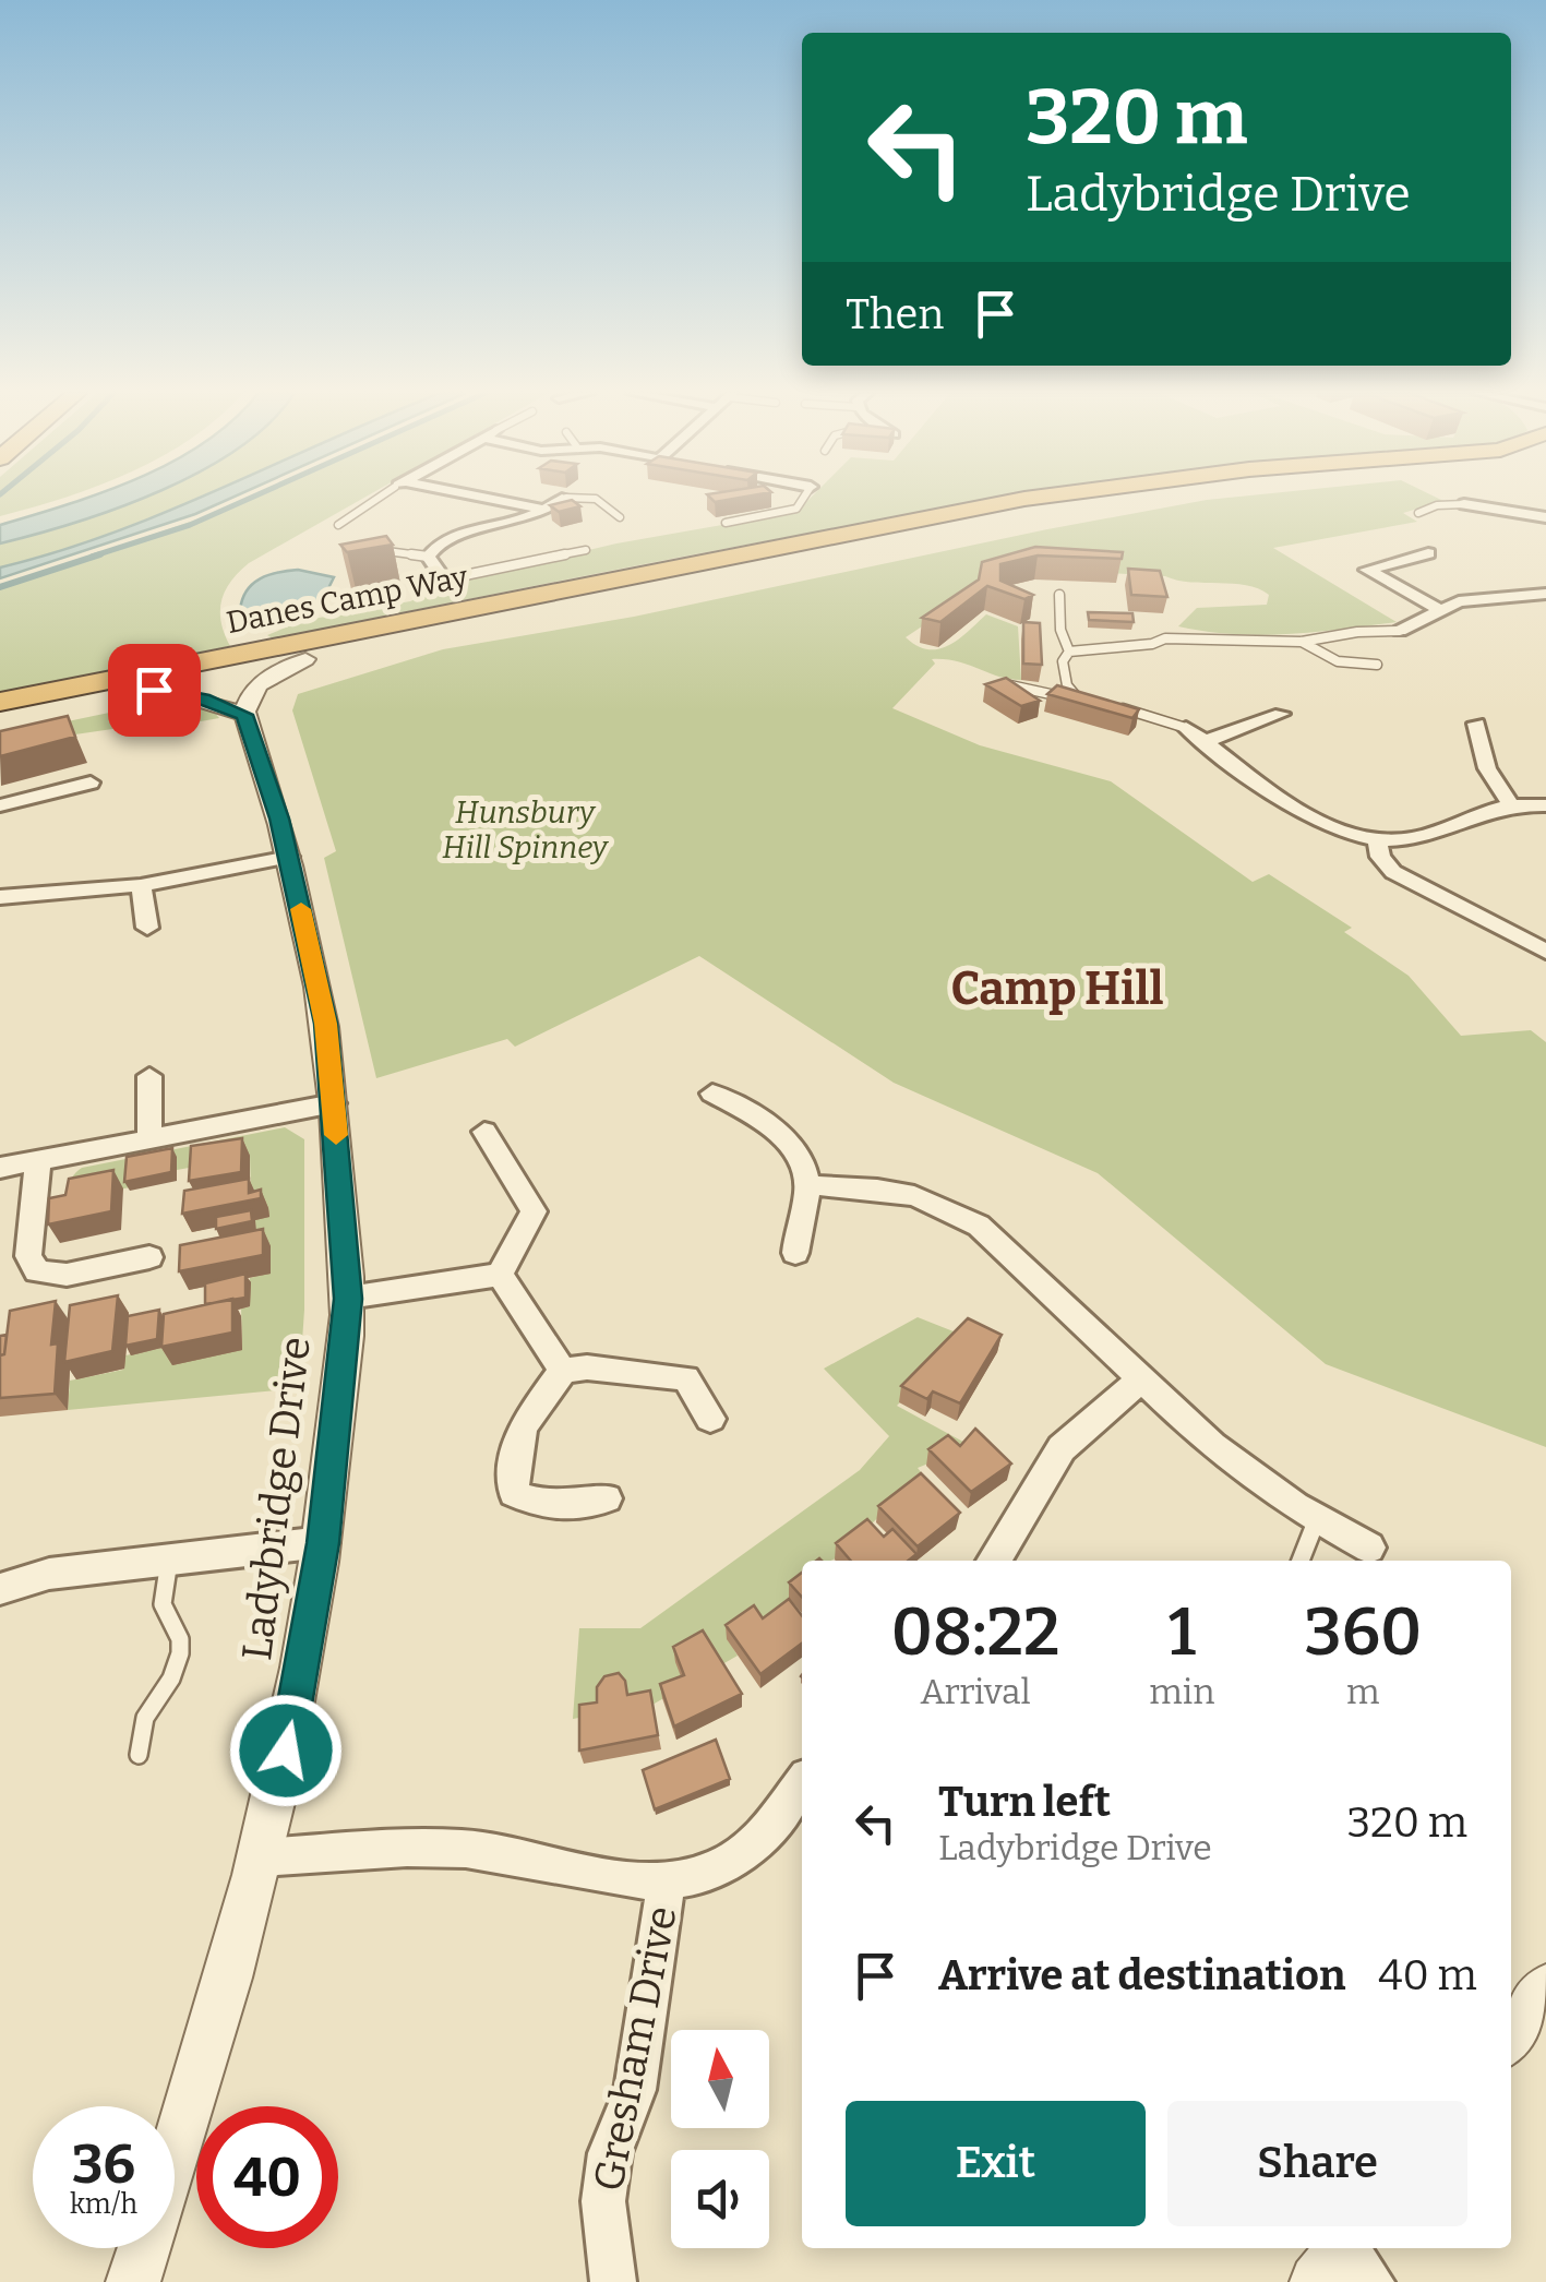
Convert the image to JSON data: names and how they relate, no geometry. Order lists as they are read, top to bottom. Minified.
{"streets":{"highway":["Danes Camp Way"],"street":["Ladybridge Drive","Gresham Drive"]},"crossings":[["Ladybridge Drive","Gresham Drive"]],"districts":["Camp Hill"],"parks":["Hunsbury Hill Spinney"],"north":"top","page":{"turn":["320 m","Ladybridge Drive"],"then":"Then","eta":["08:22","Arrival","1","min","360","m"],"list":[{"name":"Turn left","note":"Ladybridge Drive","value":"320 m"},{"name":"Arrive at destination","value":"40 m"}],"buttons":["Exit","Share"],"speed":"36 km/h","limit":"40"}}
